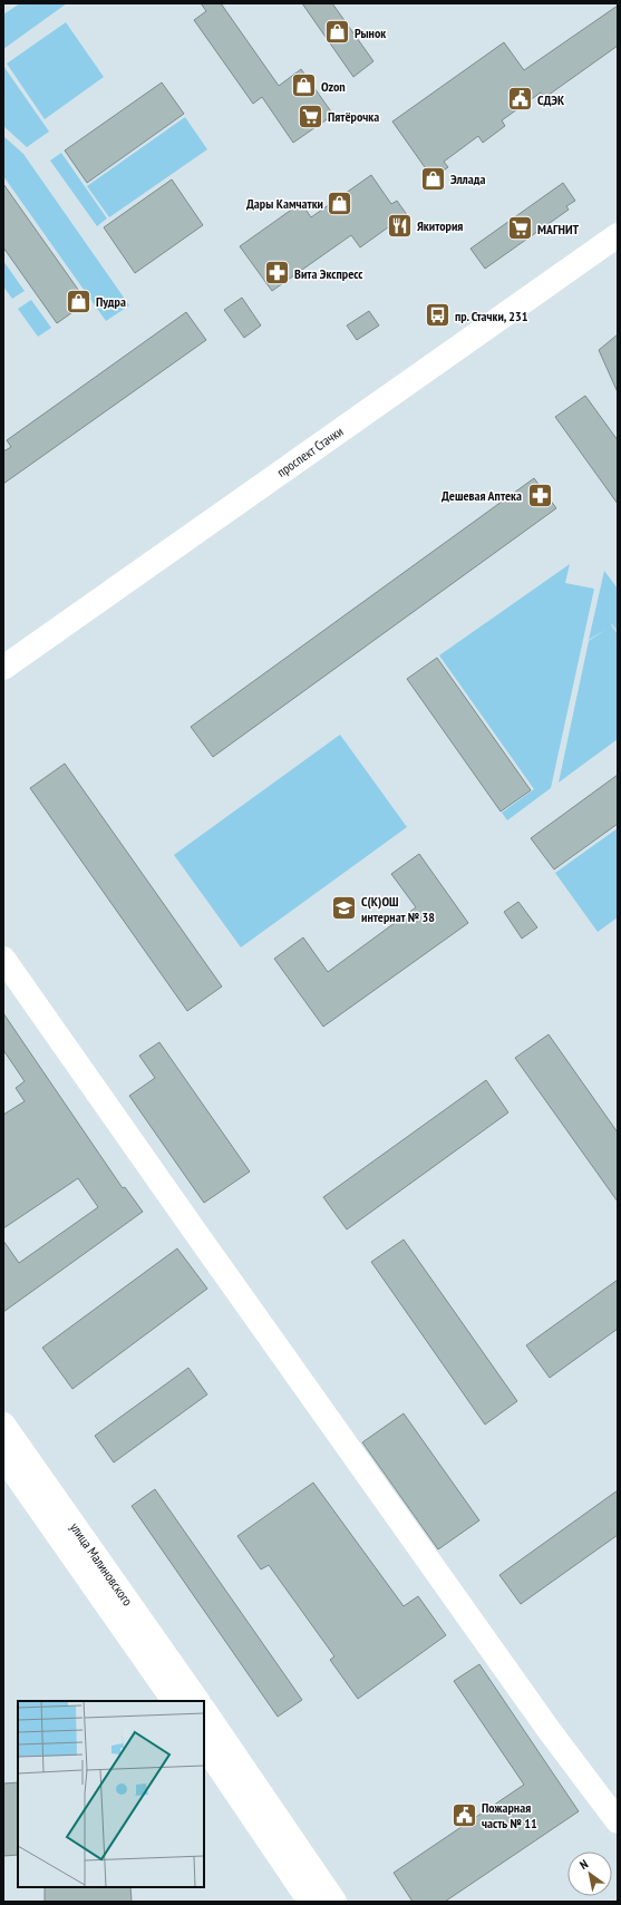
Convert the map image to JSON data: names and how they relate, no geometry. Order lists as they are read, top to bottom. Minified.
{"streets":{"main road":["проспект Стачки","улица Малиновского"]},"places":{"shop":["Рынок","Ozon","Эллада","Дары Камчатки","Пудра"],"public building":["СДЭК","Пожарная часть № 11"],"supermarket":["Пятёрочка","МАГНИТ"],"restaurant":["Якитория"],"pharmacy":["Вита Экспресс","Дешевая Аптека"],"bus stop":["пр. Стачки, 231"],"school or university":["С(К)ОШ интернат № 38"]},"north":"top left"}
